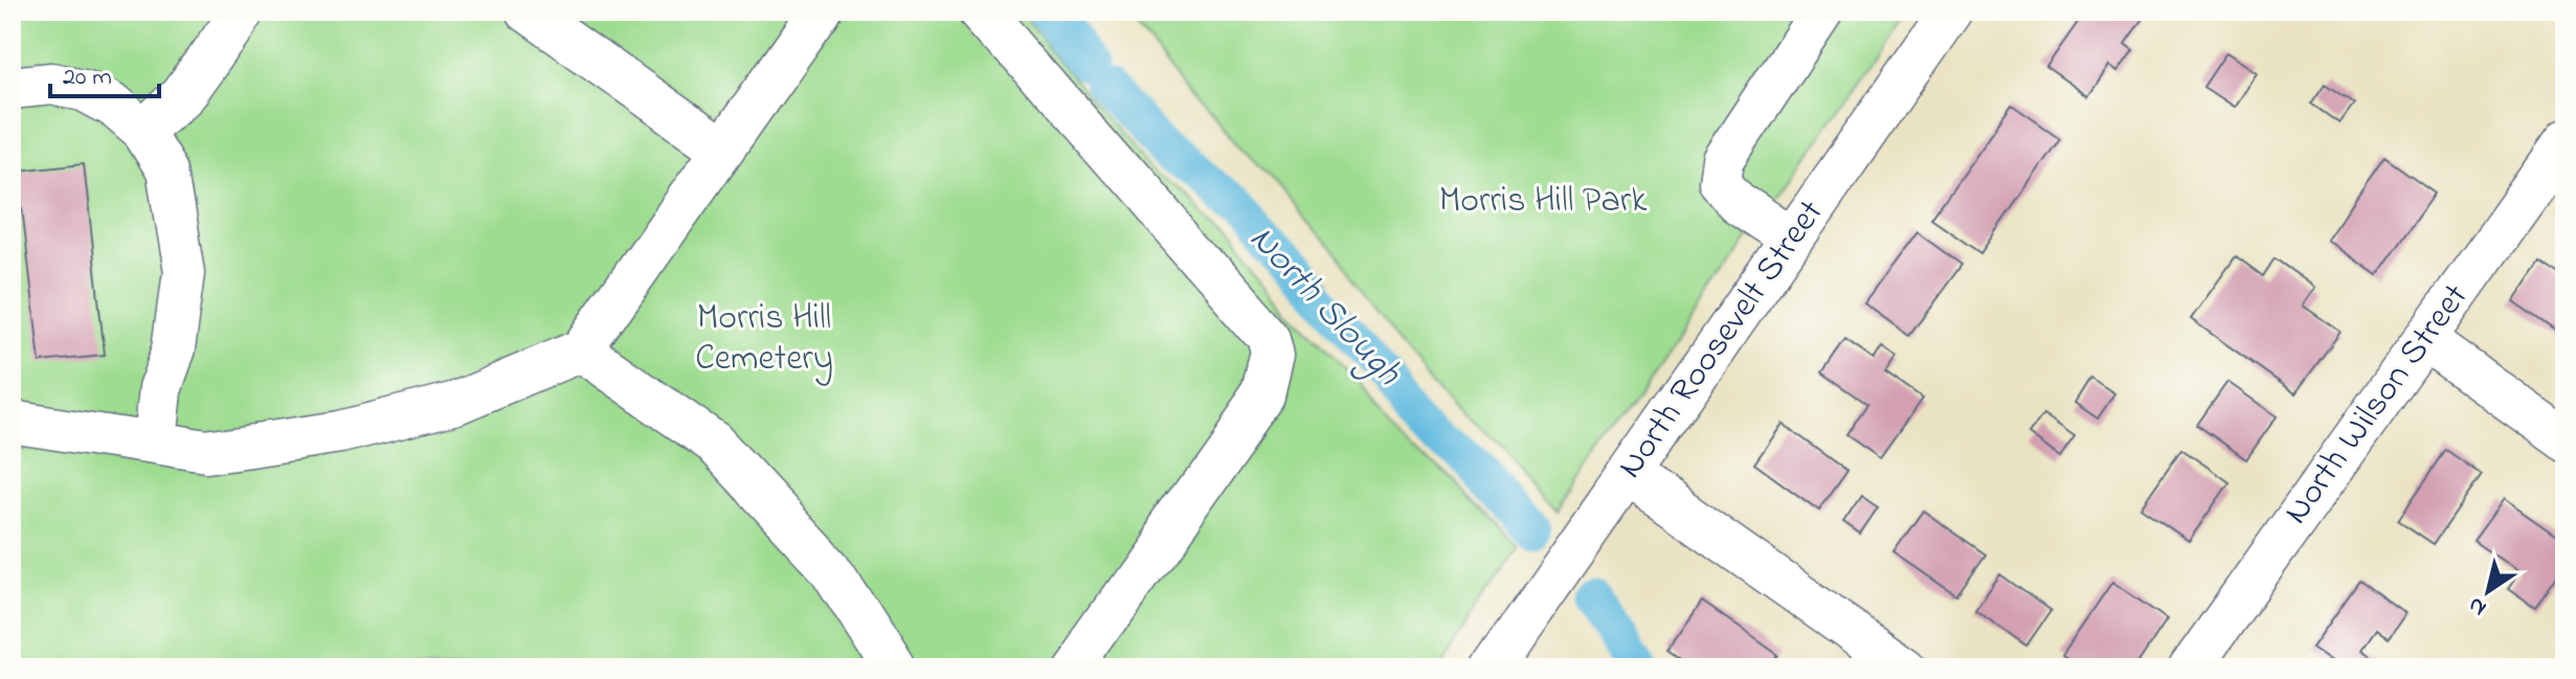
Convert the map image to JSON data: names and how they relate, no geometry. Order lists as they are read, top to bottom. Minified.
{"streets":{"street":["North Roosevelt Street","North Wilson Street"]},"water":["North Slough"],"parks":["Morris Hill Park","Morris Hill Cemetery"],"scale_bar":"20 m","north":"bottom left"}
